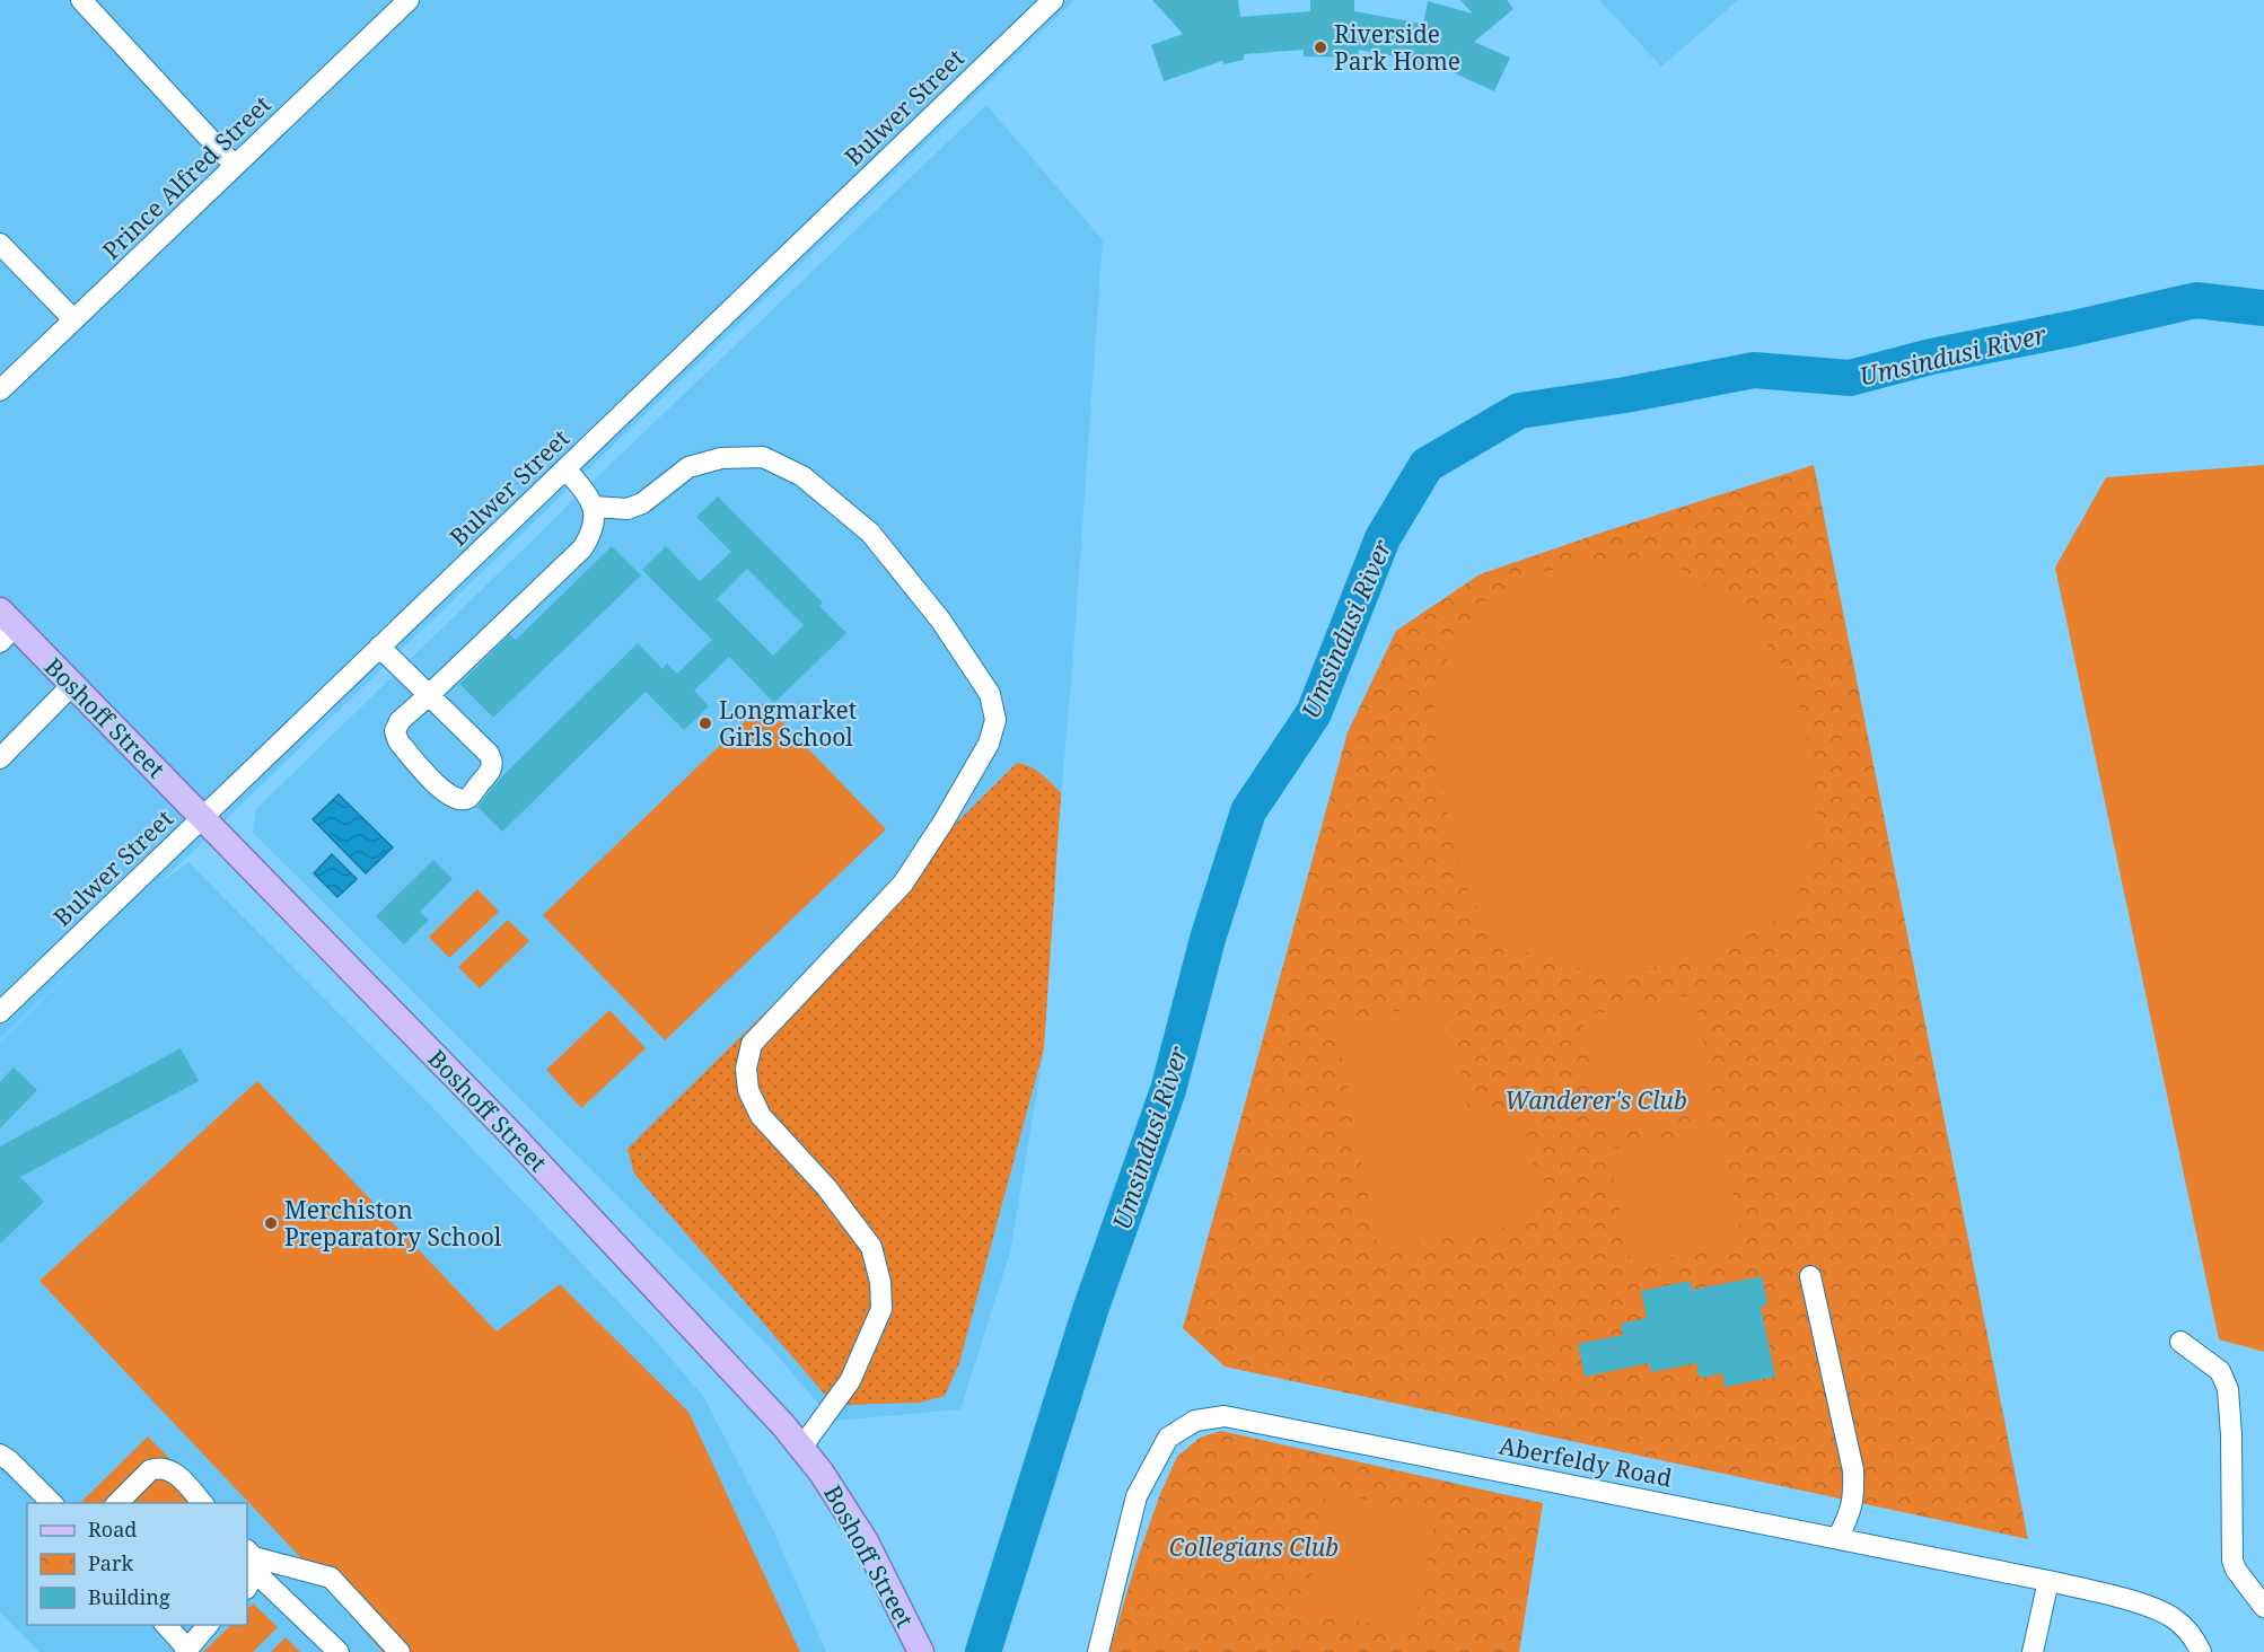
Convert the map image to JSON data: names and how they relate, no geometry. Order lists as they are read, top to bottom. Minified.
{"streets":{"main road":["Boshoff Street"],"street":["Bulwer Street","Prince Alfred Street","Aberfeldy Road"]},"crossings":[["Bulwer Street","Boshoff Street"]],"water":["Umsindusi River"],"parks":["Wanderer's Club","Collegians Club"],"places":["Riverside Park Home","Longmarket Girls School","Merchiston Preparatory School"],"legend":["Road","Park","Building"]}
